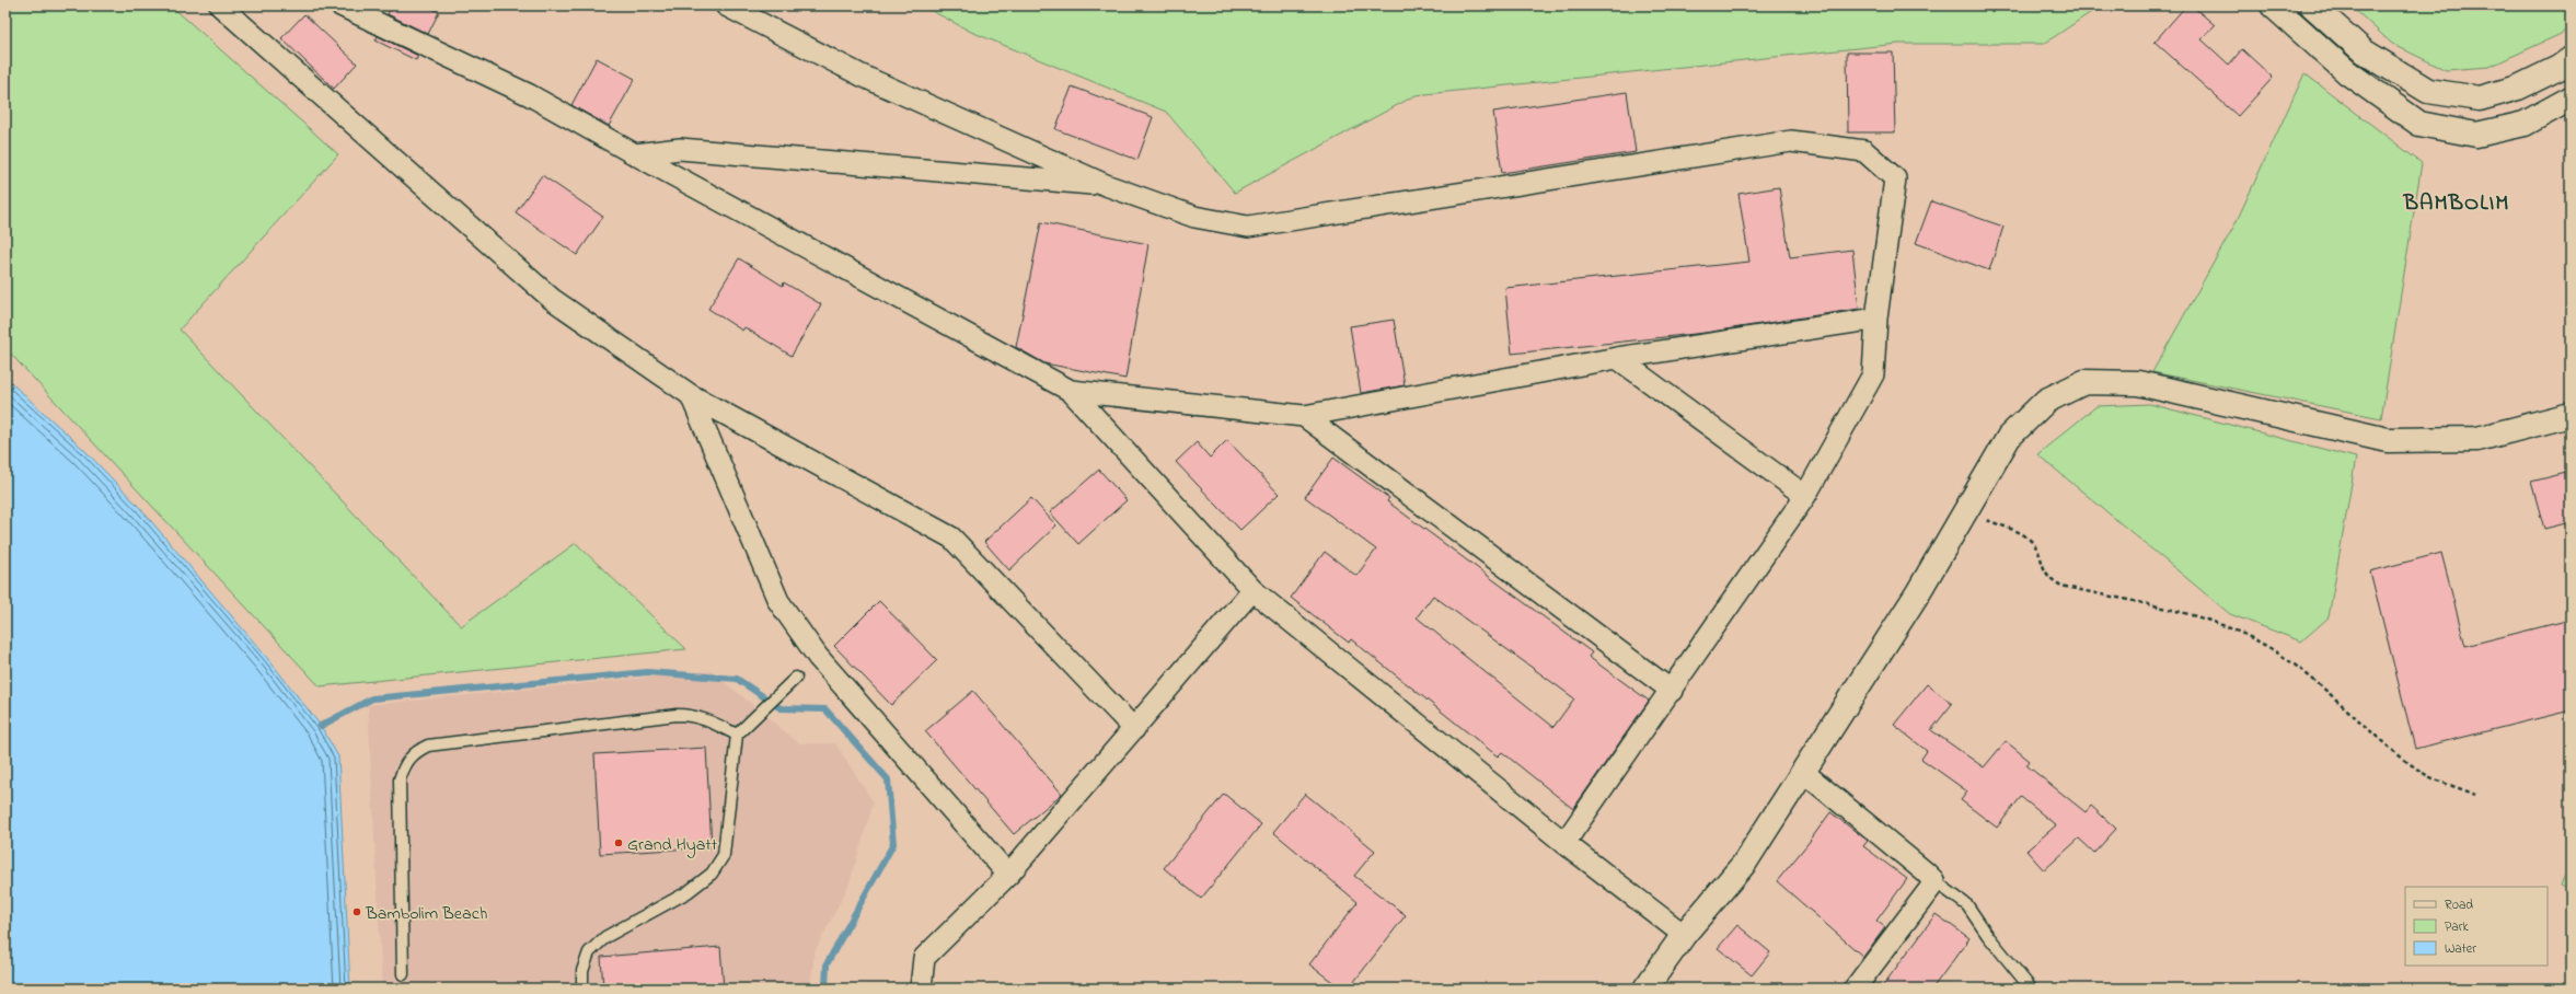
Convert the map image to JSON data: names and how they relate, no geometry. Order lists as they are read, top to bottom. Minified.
{"districts":["BAMBOLIM"],"places":["Grand Hyatt","Bambolim Beach"],"legend":["Road","Park","Water"]}
